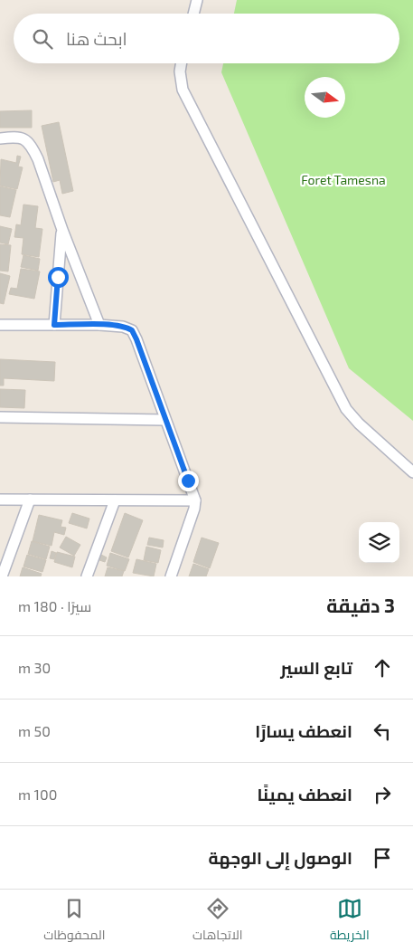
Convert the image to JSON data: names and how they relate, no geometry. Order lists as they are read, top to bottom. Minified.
{"parks":["Foret Tamesna"],"north":"right","page":{"search":"ابحث هنا","heading":["3 دقيقة","سيرًا · 180 m"],"list":[["تابع السير","30 m"],["انعطف يسارًا","50 m"],["انعطف يمينًا","100 m"],"الوصول إلى الوجهة"],"nav":["الخريطة","الاتجاهات","المحفوظات"]}}
